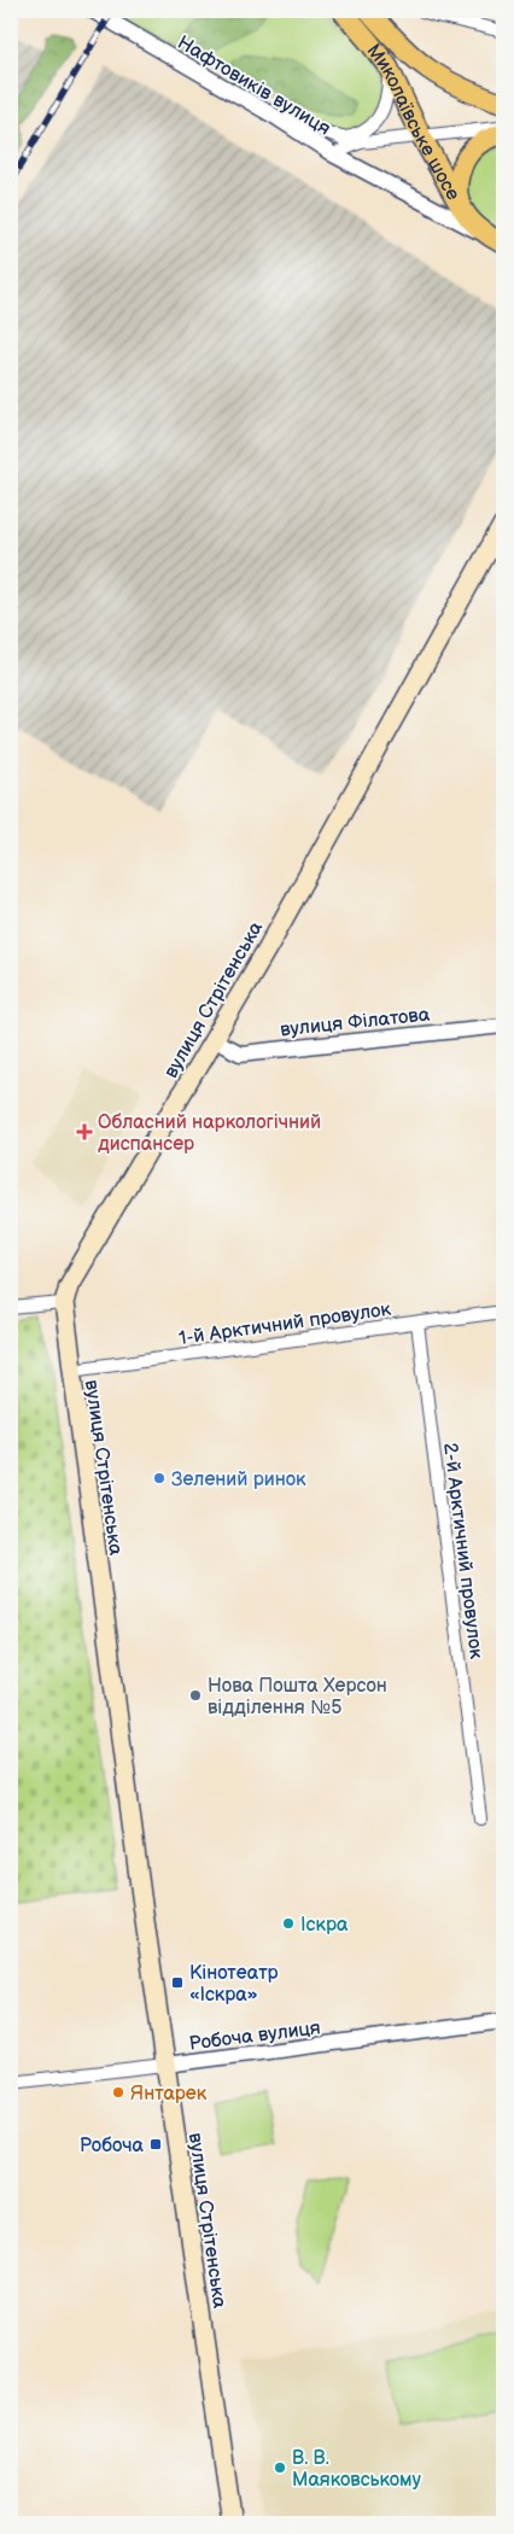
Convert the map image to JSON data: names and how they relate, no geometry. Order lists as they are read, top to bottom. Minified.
{"streets":{"main road":["Миколаївське шосе","вулиця Стрітенська"],"street":["Нафтовиків вулиця","вулиця Філатова","1-й Арктичний провулок","2-й Арктичний провулок","Робоча вулиця"]},"crossings":[["Нафтовиків вулиця","Миколаївське шосе"],["вулиця Стрітенська","вулиця Філатова"],["вулиця Стрітенська","1-й Арктичний провулок"],["вулиця Стрітенська","Робоча вулиця"],["1-й Арктичний провулок","2-й Арктичний провулок"]],"places":{"health":["Обласний наркологічний диспансер"],"other":["Зелений ринок","Нова Пошта Херсон відділення №5","Іскра","Янтарек","В. В. Маяковському"],"transit":["Кінотеатр «Іскра»","Робоча"]}}
